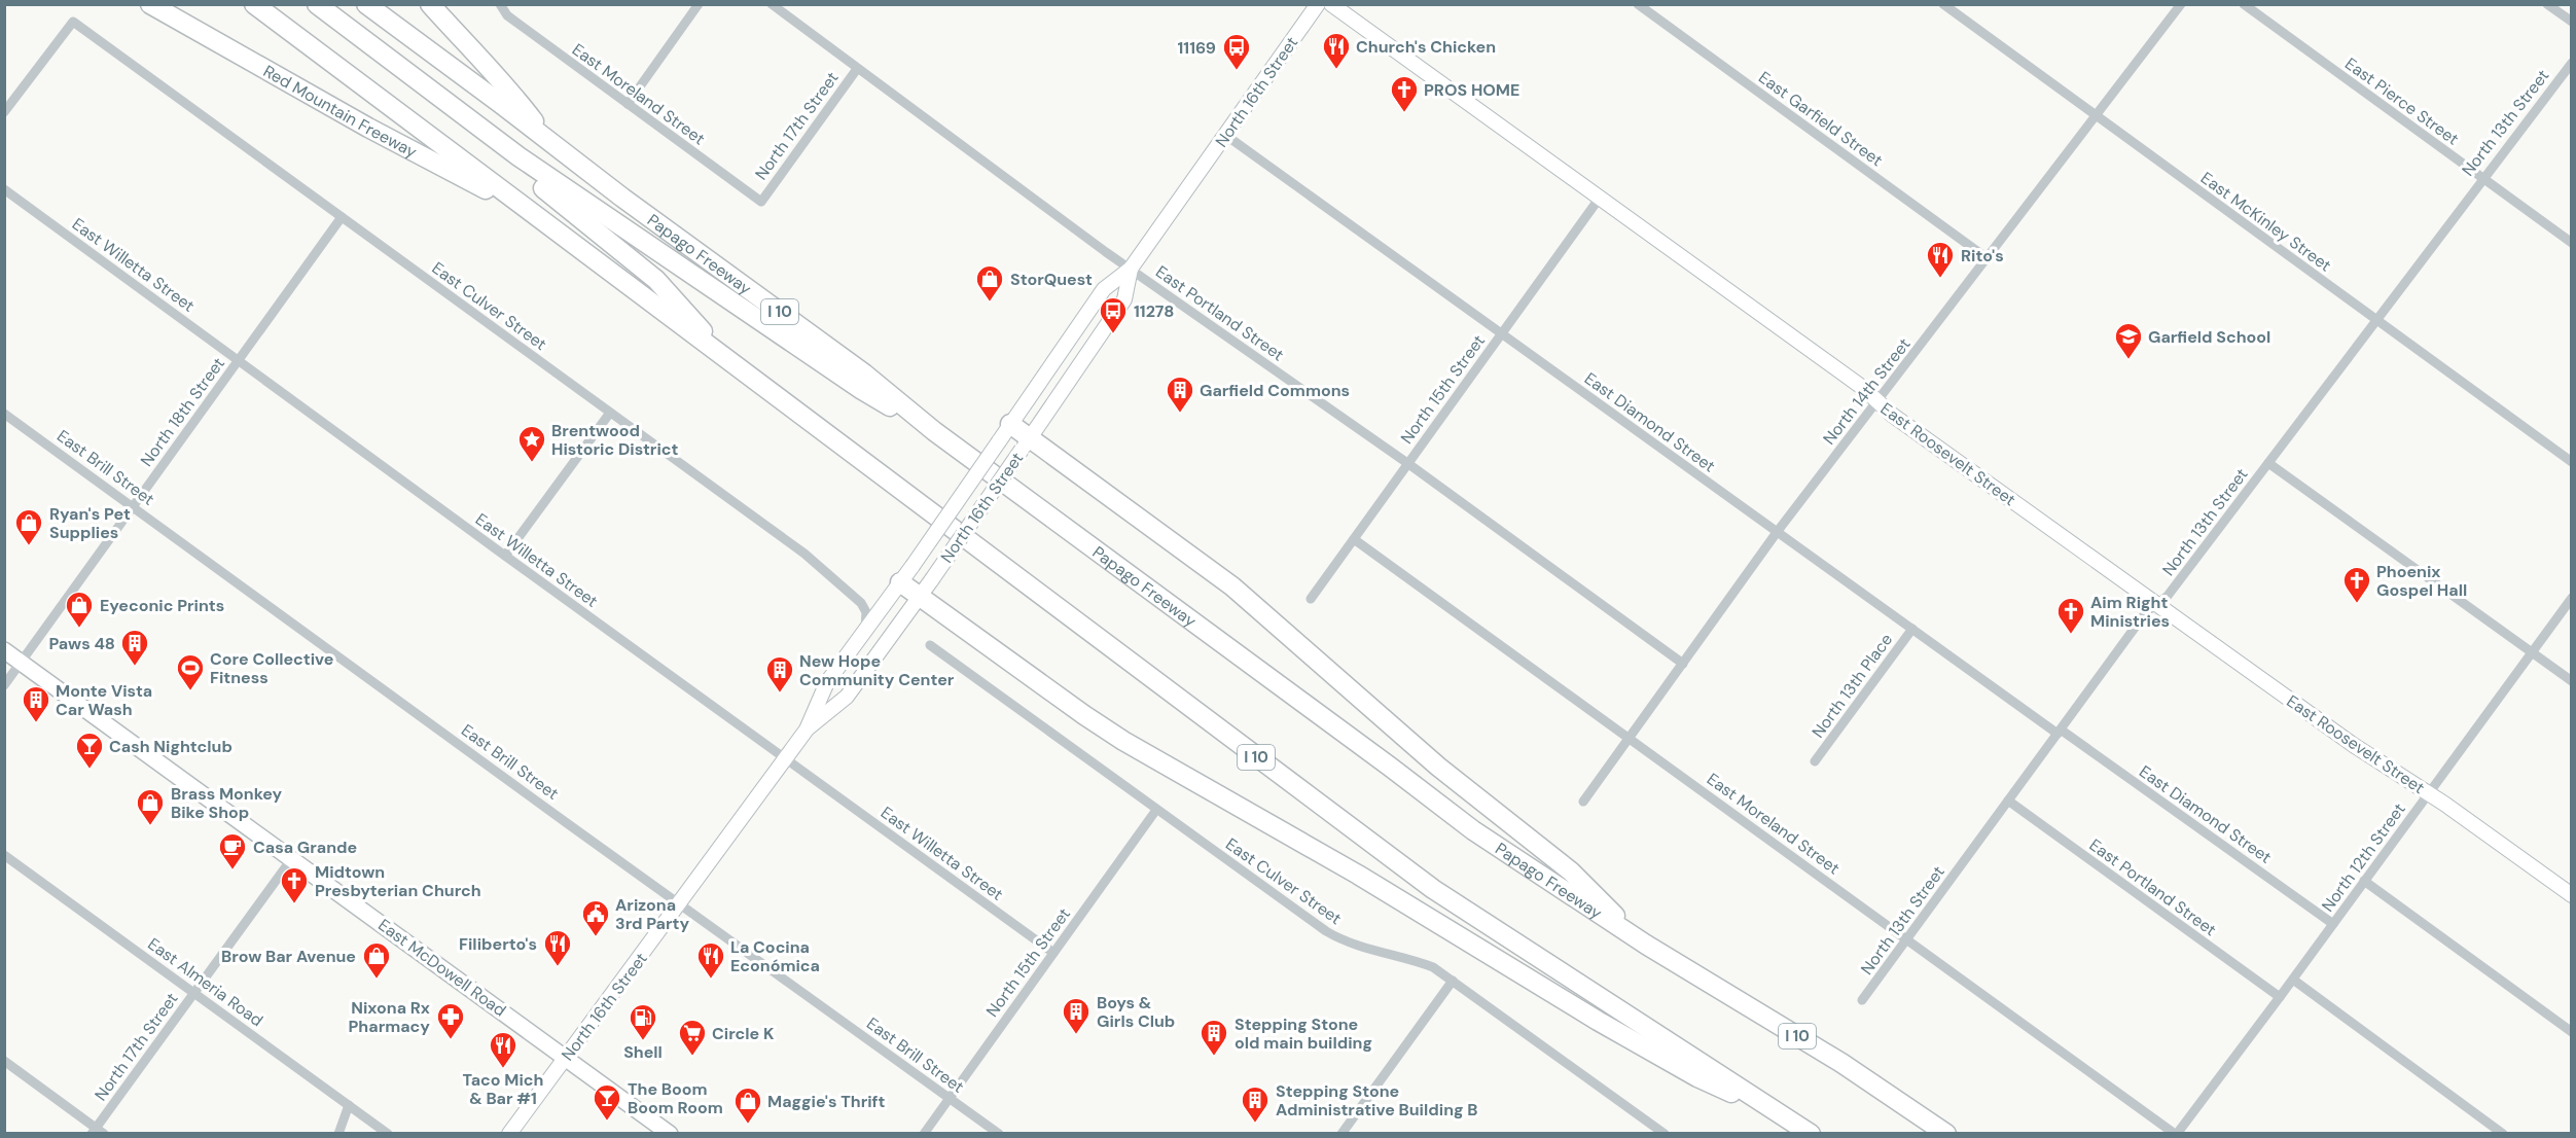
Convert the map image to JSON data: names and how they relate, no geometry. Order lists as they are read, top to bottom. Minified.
{"streets":{"highway":["Red Mountain Freeway","Papago Freeway","I 10"],"main road":["North 16th Street","East Roosevelt Street","East McDowell Road"],"street":["East Moreland Street","East Pierce Street","East Garfield Street","North 13th Street","North 17th Street","East McKinley Street","East Willetta Street","East Culver Street","East Portland Street","North 15th Street","North 14th Street","North 18th Street","East Diamond Street","East Brill Street","North 13th Place","North 12th Street","East Almeria Road"]},"crossings":[["North 16th Street","East Willetta Street"],["North 16th Street","East Culver Street"],["North 16th Street","East Portland Street"],["North 16th Street","East Diamond Street"],["North 16th Street","East Brill Street"],["North 16th Street","East McDowell Road"],["East Moreland Street","North 13th Street"],["East Moreland Street","North 17th Street"],["East Moreland Street","North 15th Street"],["East Moreland Street","North 14th Street"],["East Moreland Street","North 12th Street"],["East Pierce Street","North 13th Street"],["Red Mountain Freeway","I 10"],["East Garfield Street","North 14th Street"],["North 13th Street","East McKinley Street"],["North 13th Street","East Portland Street"],["North 13th Street","East Diamond Street"],["North 13th Street","East Roosevelt Street"],["North 17th Street","East Portland Street"],["North 17th Street","East McDowell Road"],["North 17th Street","East Almeria Road"],["East McKinley Street","North 14th Street"],["East Willetta Street","North 15th Street"],["East Willetta Street","North 18th Street"],["East Culver Street","North 15th Street"],["East Culver Street","North 18th Street"],["East Portland Street","North 15th Street"],["East Portland Street","North 14th Street"],["East Portland Street","North 12th Street"],["North 15th Street","East Diamond Street"],["North 15th Street","East Roosevelt Street"],["North 15th Street","East Brill Street"],["North 14th Street","East Diamond Street"],["North 14th Street","East Roosevelt Street"],["North 18th Street","East Brill Street"],["North 18th Street","East McDowell Road"],["East Diamond Street","North 13th Place"],["East Diamond Street","North 12th Street"],["East Roosevelt Street","North 12th Street"]],"places":{"restaurant":["Church's Chicken","Rito's","Filiberto's","La Cocina Económica","Taco Mich & Bar #1"],"bus stop":["11169","11278"],"church":["PROS HOME","Phoenix Gospel Hall","Aim Right Ministries","Midtown Presbyterian Church"],"shop":["StorQuest","Ryan's Pet Supplies","Eyeconic Prints","Brass Monkey Bike Shop","Brow Bar Avenue","Maggie's Thrift"],"school or university":["Garfield School"],"building":["Garfield Commons","Paws 48","New Hope Community Center","Monte Vista Car Wash","Boys & Girls Club","Stepping Stone old main building","Stepping Stone Administrative Building B"],"place":["Brentwood Historic District"],"sports":["Core Collective Fitness"],"bar":["Cash Nightclub","The Boom Boom Room"],"cafe":["Casa Grande"],"public building":["Arizona 3rd Party"],"pharmacy":["Nixona Rx Pharmacy"],"fuel station":["Shell"],"supermarket":["Circle K"]}}
